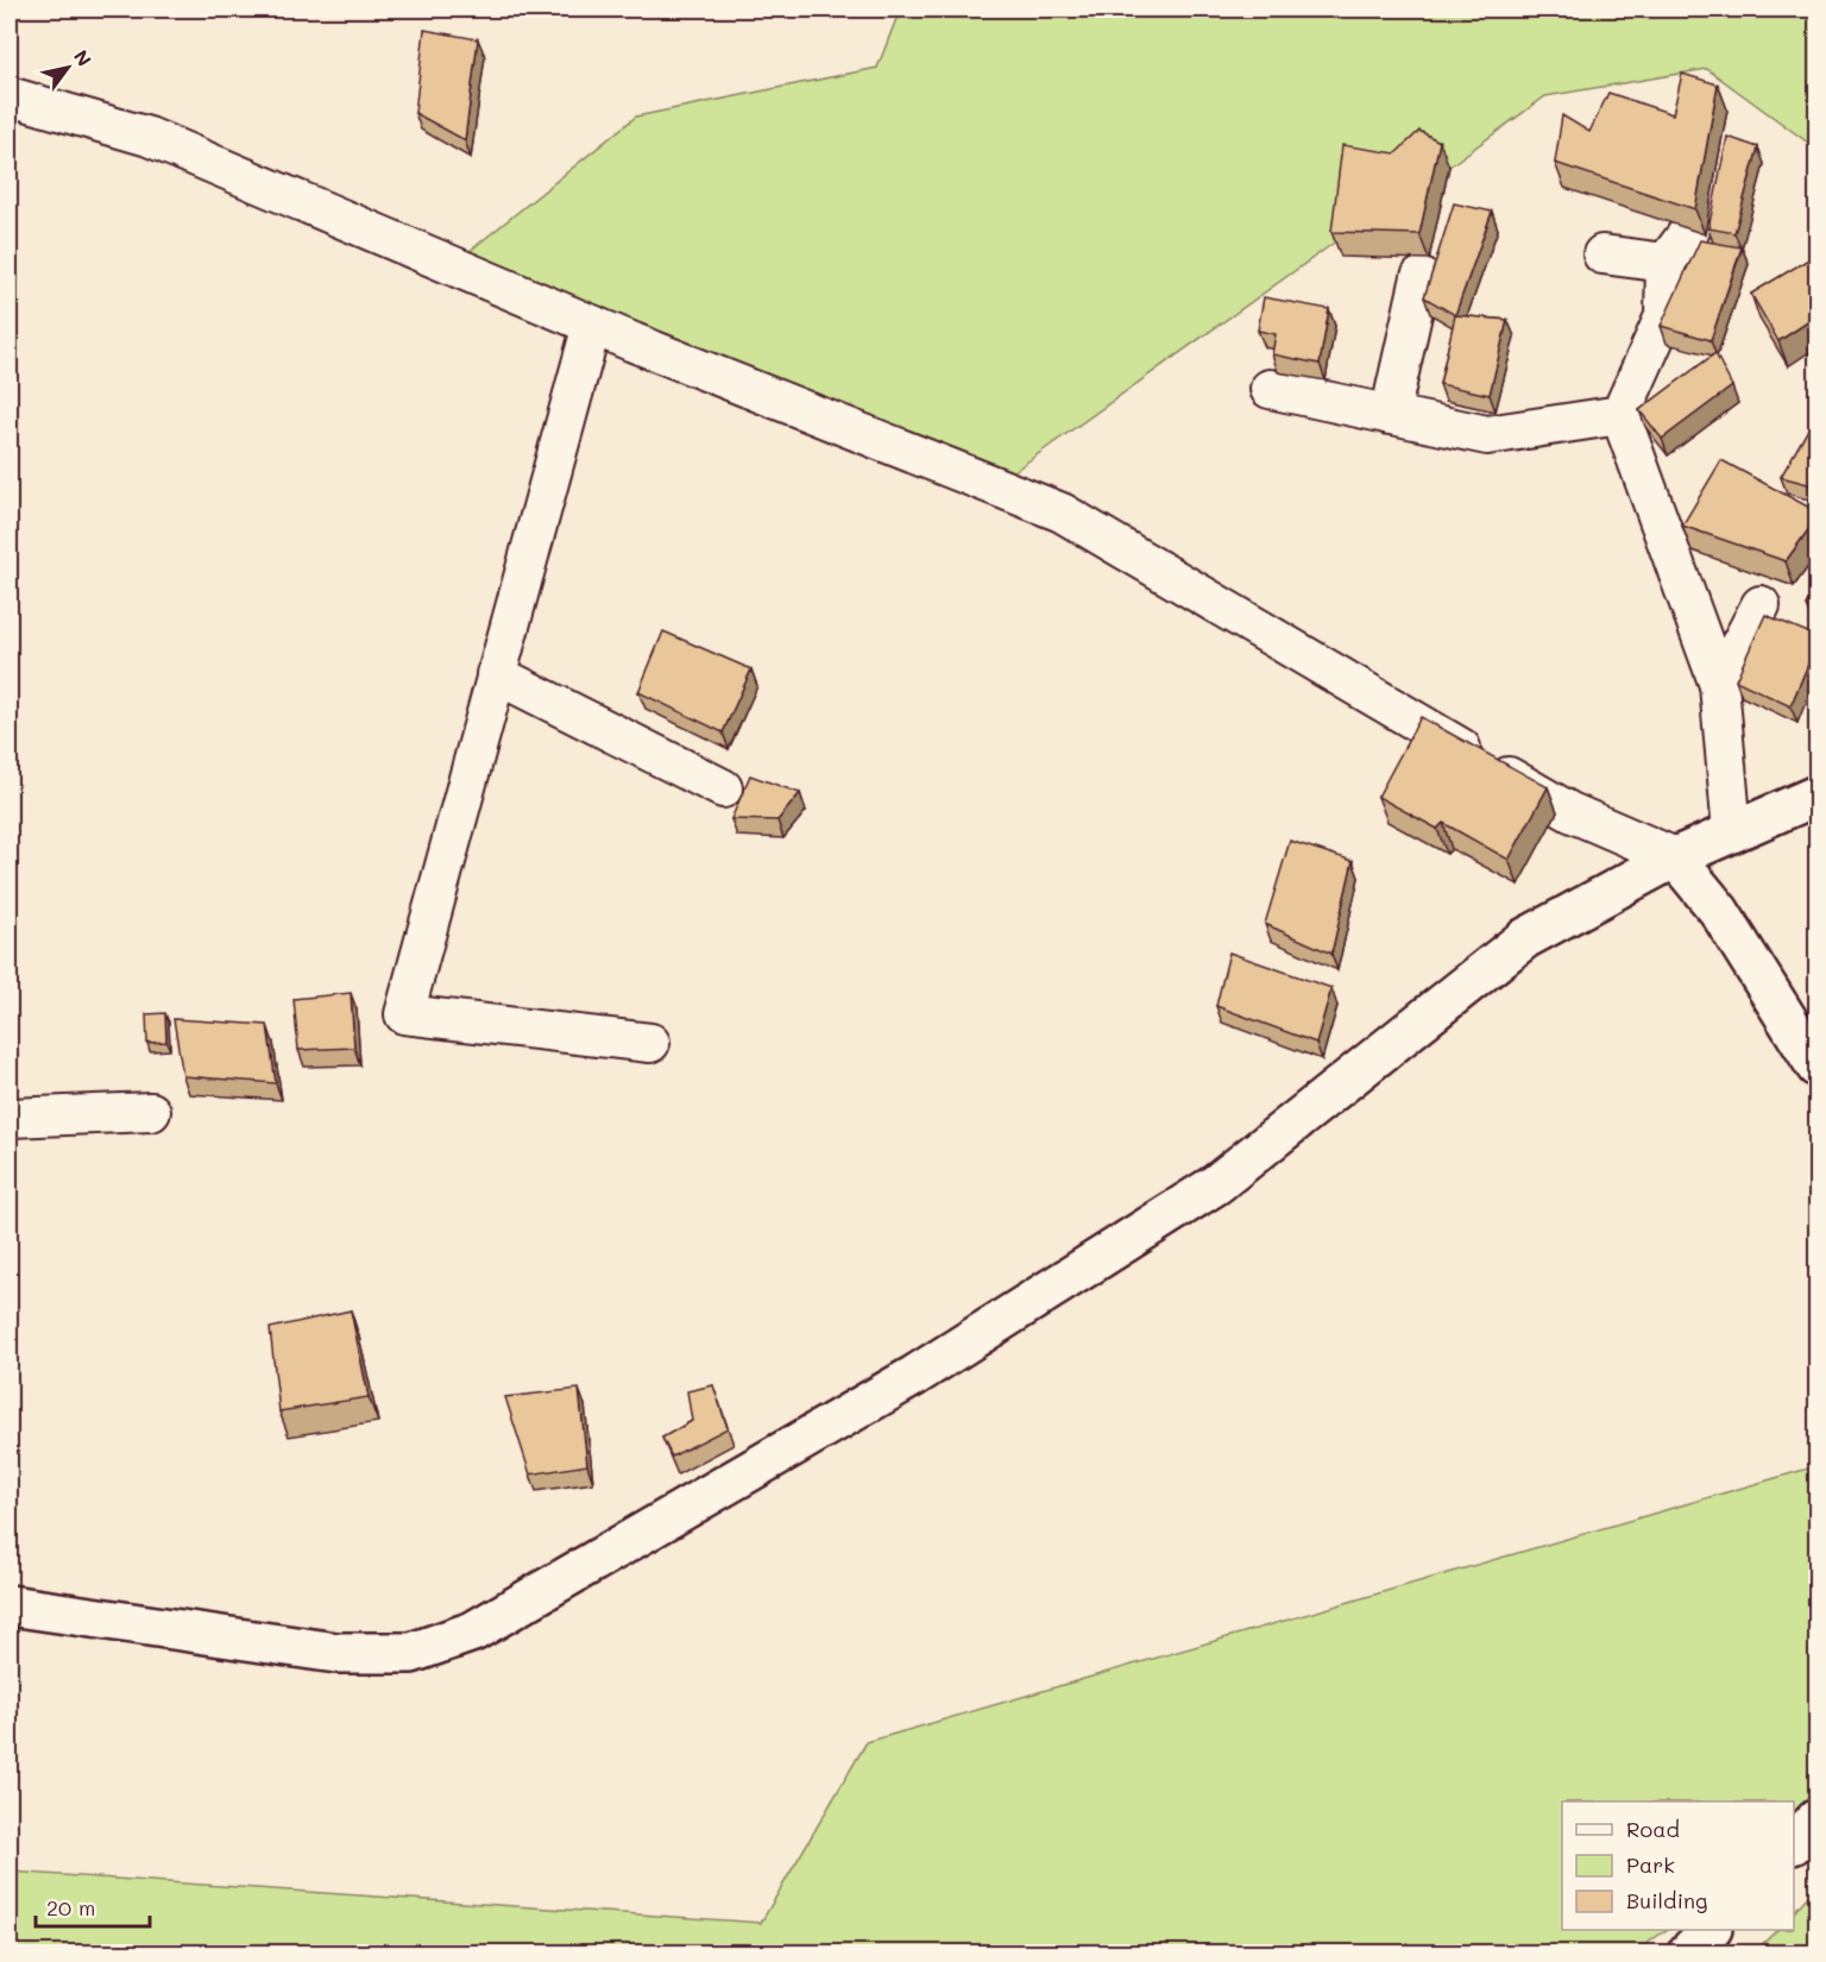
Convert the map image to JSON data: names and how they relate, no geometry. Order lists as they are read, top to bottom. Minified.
{"legend":["Road","Park","Building"],"scale_bar":"20 m","north":"top right"}
